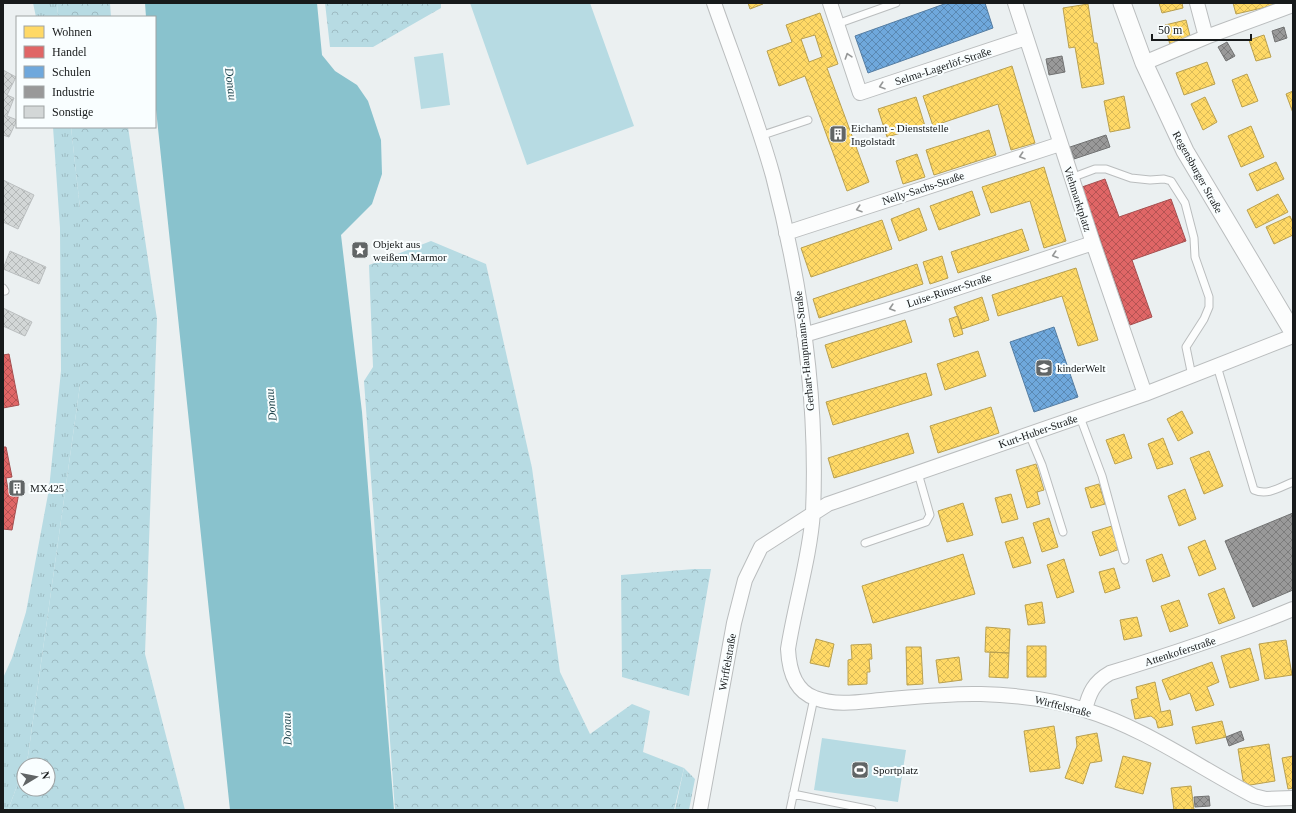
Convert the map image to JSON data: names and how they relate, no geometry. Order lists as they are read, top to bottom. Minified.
{"streets":{"street":["Selma-Lagerlöf-Straße","Regensburger Straße","Nelly-Sachs-Straße","Viehmarktplatz","Luise-Rinser-Straße","Gerhart-Hauptmann-Straße","Kurt-Huber-Straße","Attenkoferstraße","Wirffelstraße"]},"crossings":[["Selma-Lagerlöf-Straße","Viehmarktplatz"],["Nelly-Sachs-Straße","Viehmarktplatz"],["Nelly-Sachs-Straße","Gerhart-Hauptmann-Straße"],["Viehmarktplatz","Luise-Rinser-Straße"],["Viehmarktplatz","Kurt-Huber-Straße"],["Luise-Rinser-Straße","Gerhart-Hauptmann-Straße"],["Gerhart-Hauptmann-Straße","Kurt-Huber-Straße"],["Gerhart-Hauptmann-Straße","Wirffelstraße"],["Kurt-Huber-Straße","Wirffelstraße"],["Attenkoferstraße","Wirffelstraße"]],"one_way":["Nelly-Sachs-Straße","Luise-Rinser-Straße"],"water":["Donau"],"places":{"building":["Eichamt - Dienststelle Ingolstadt","MX425"],"place":["Objekt aus weißem Marmor"],"school or university":["kinderWelt"],"sports":["Sportplatz"]},"legend":["Wohnen","Handel","Schulen","Industrie","Sonstige"],"scale_bar":"50 m","north":"right"}
